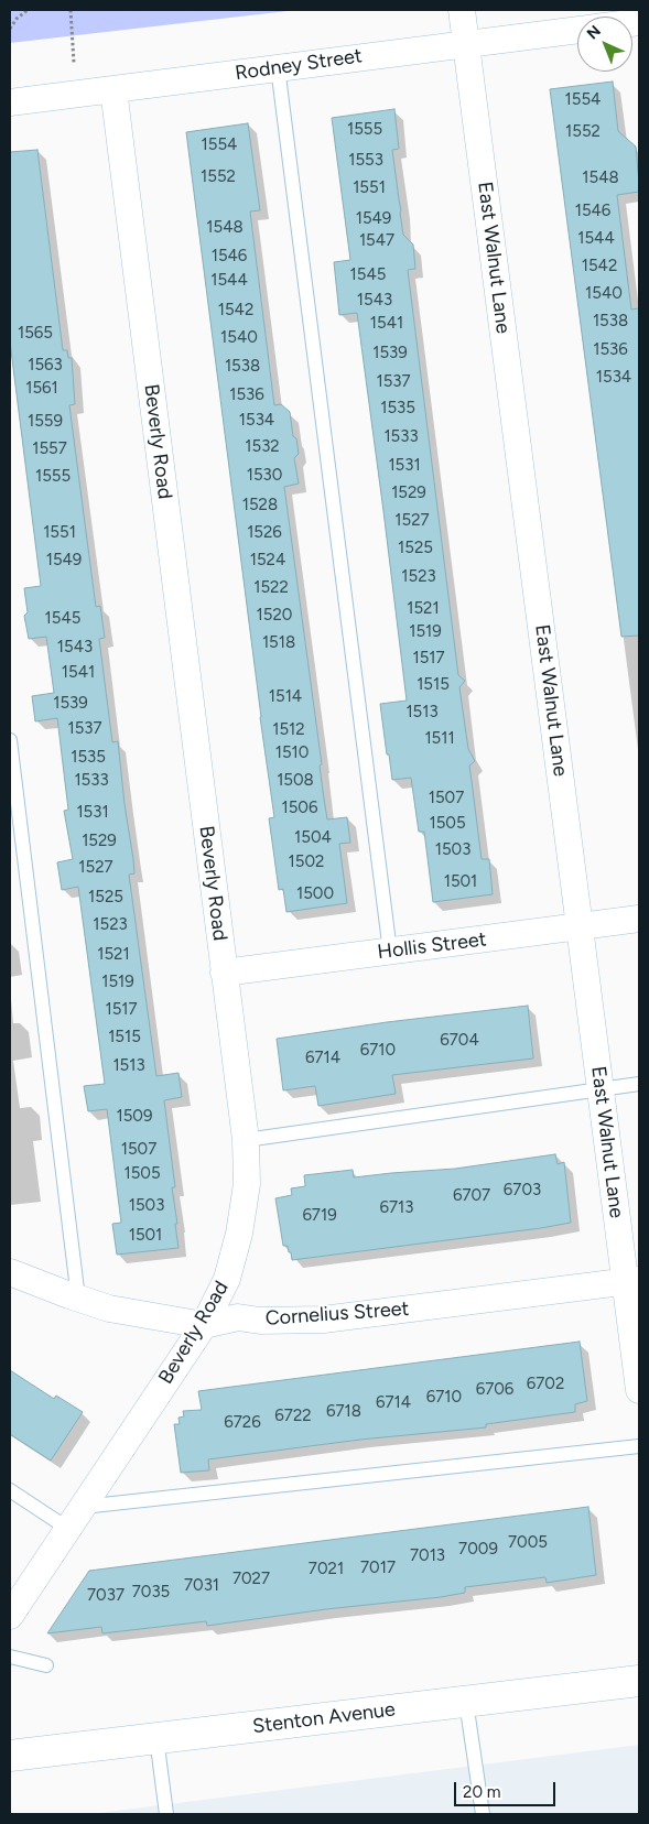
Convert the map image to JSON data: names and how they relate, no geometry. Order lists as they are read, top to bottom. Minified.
{"streets":{"main road":["Stenton Avenue"],"street":["Rodney Street","East Walnut Lane","Beverly Road","Hollis Street","Cornelius Street"]},"crossings":[["Rodney Street","East Walnut Lane"],["Rodney Street","Beverly Road"],["East Walnut Lane","Hollis Street"],["East Walnut Lane","Cornelius Street"],["Beverly Road","Hollis Street"],["Beverly Road","Cornelius Street"]],"house_numbers":["1554","1555","1552","1554","1553","1552","1548","1551","1546","1549","1548","1544","1547","1546","1542","1545","1544","1540","1543","1542","1538","1541","1565","1540","1536","1539","1563","1538","1534","1537","1561","1536","1535","1534","1559","1533","1532","1557","1531","1530","1555","1529","1528","1527","1551","1526","1525","1549","1524","1523","1522","1521","1520","1545","1519","1518","1543","1517","1541","1515","1514","1539","1513","1537","1512","1511","1510","1535","1533","1508","1507","1506","1531","1505","1504","1529","1503","1502","1527","1501","1500","1525","1523","1521","1519","1517","1515","6704","6710","6714","1513","1509","1507","1505","6703","6707","1503","6713","6719","1501","6702","6706","6710","6714","6718","6722","6726","7005","7009","7013","7017","7021","7027","7031","7035","7037"],"scale_bar":"20 m","north":"top left"}
